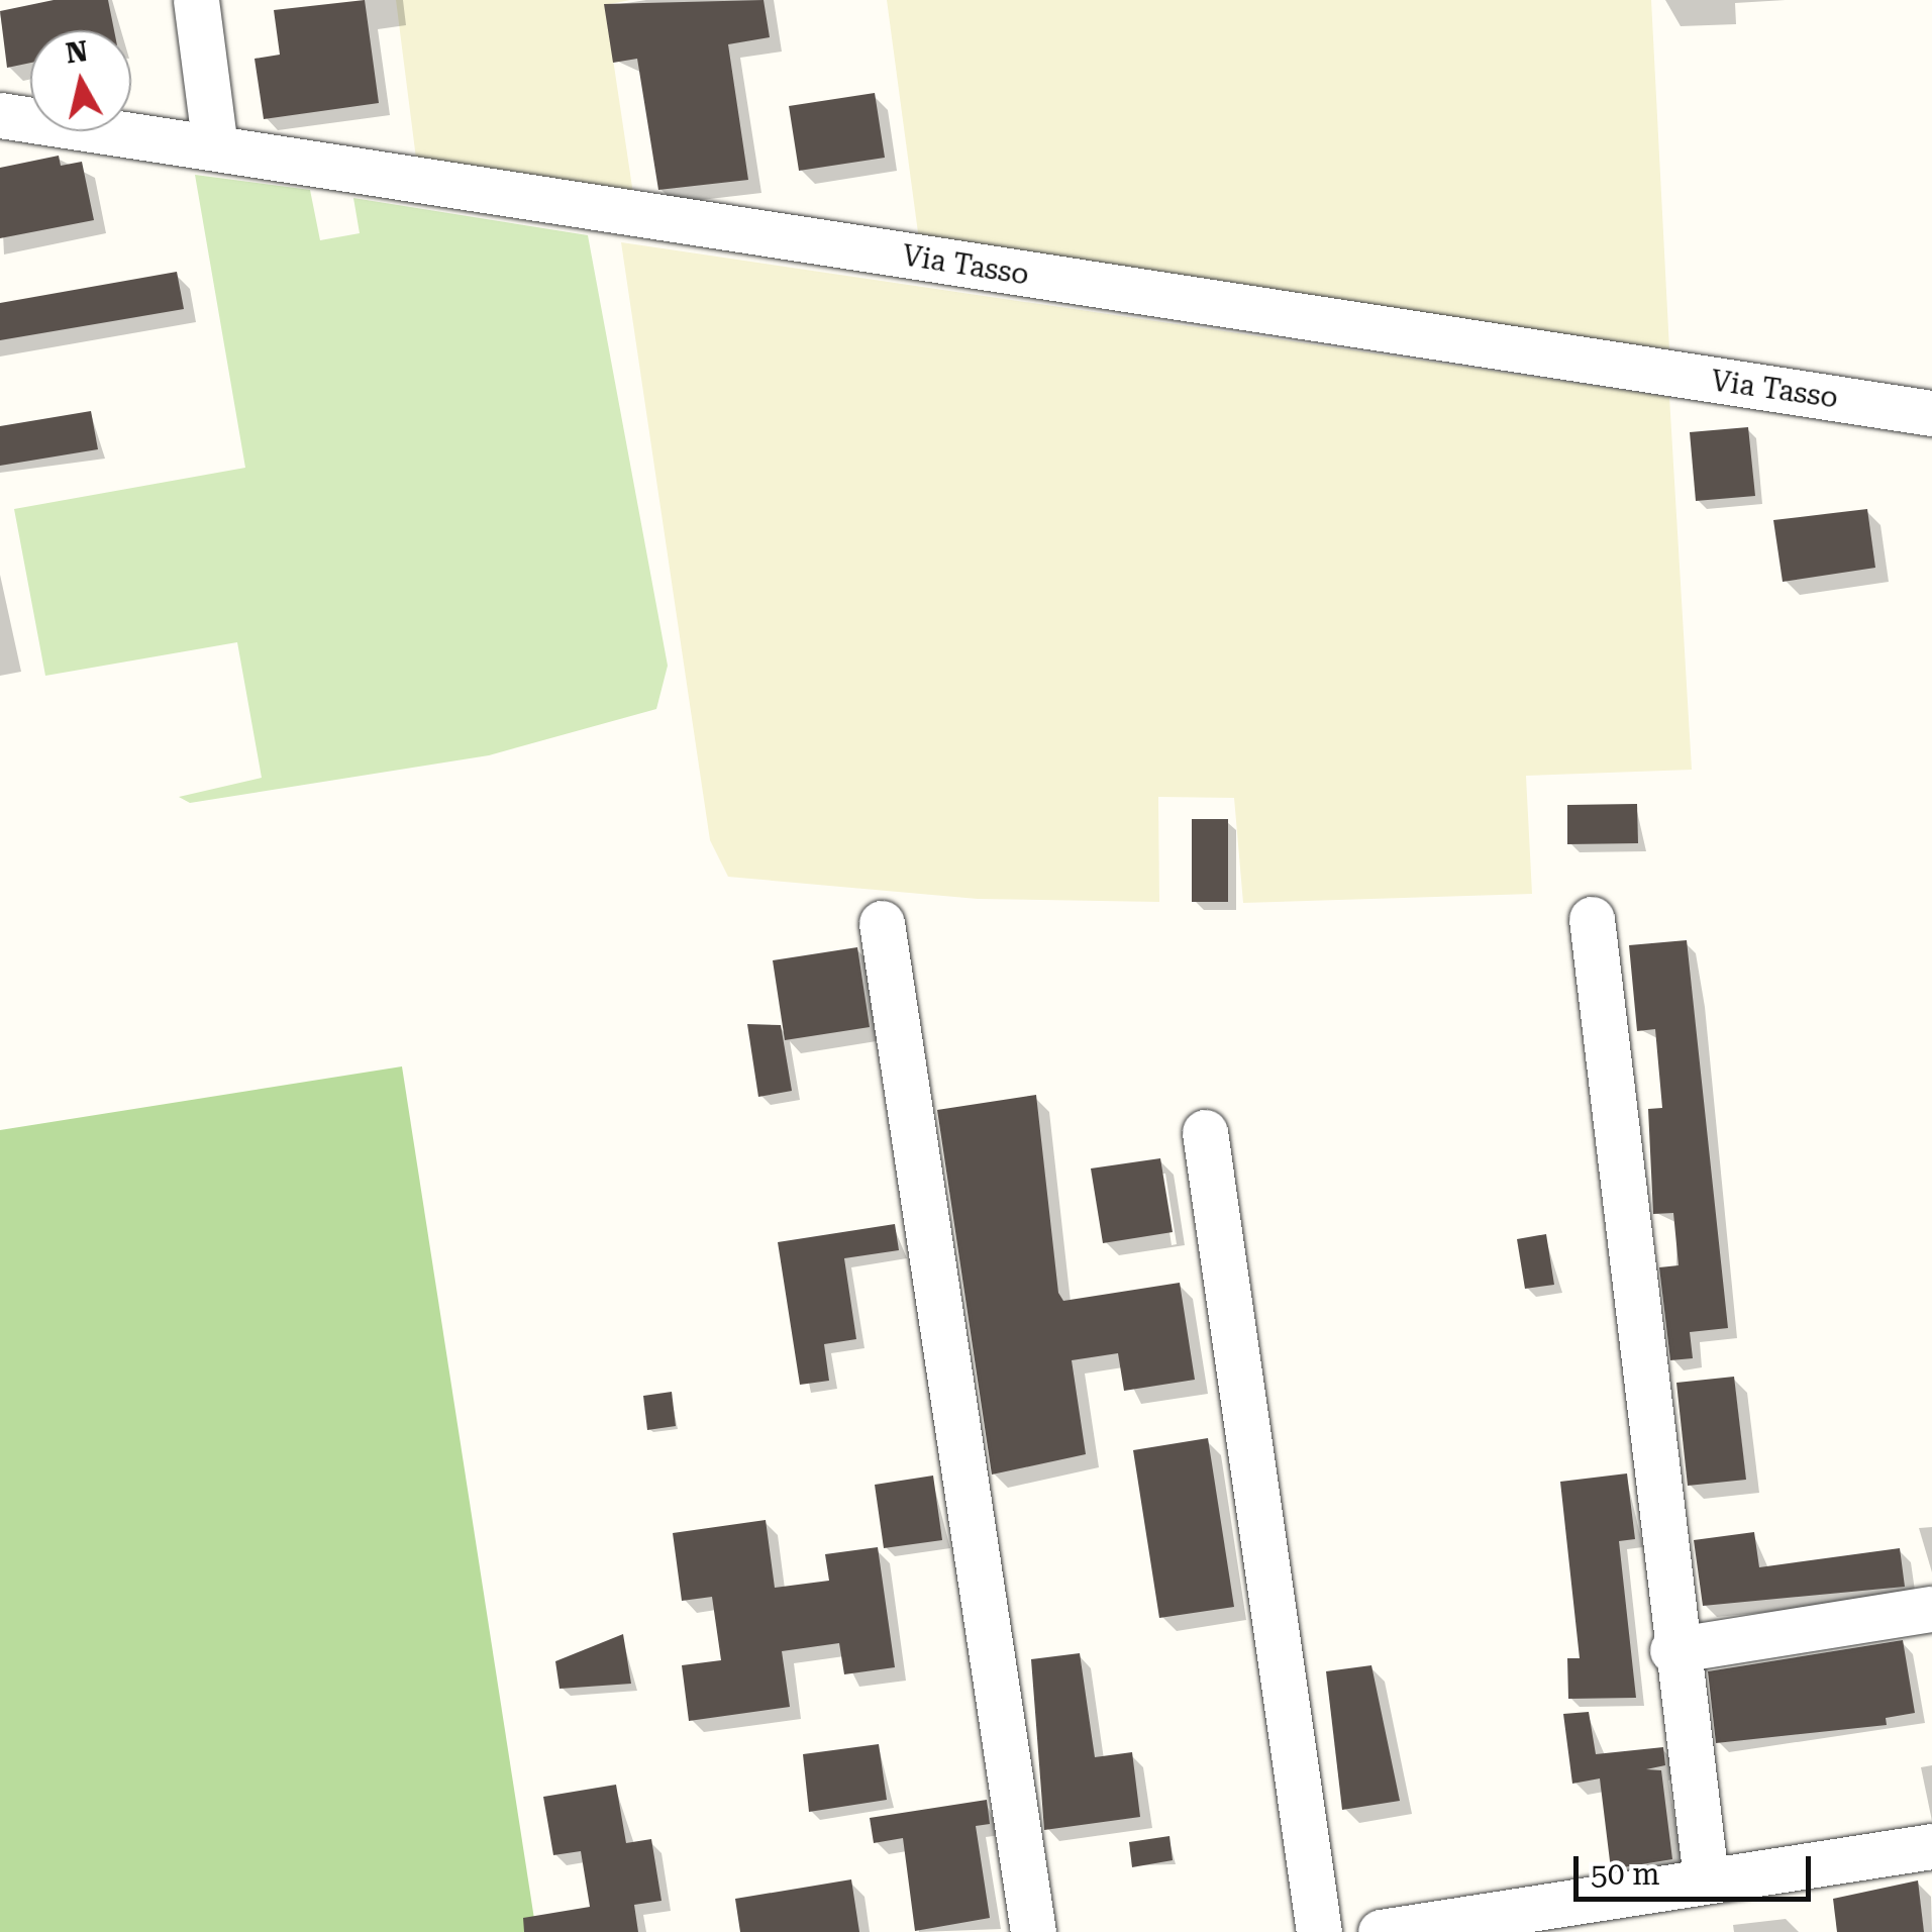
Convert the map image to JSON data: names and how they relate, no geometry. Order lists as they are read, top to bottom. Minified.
{"streets":{"street":["Via Tasso"]},"scale_bar":"50 m","north":"top"}
